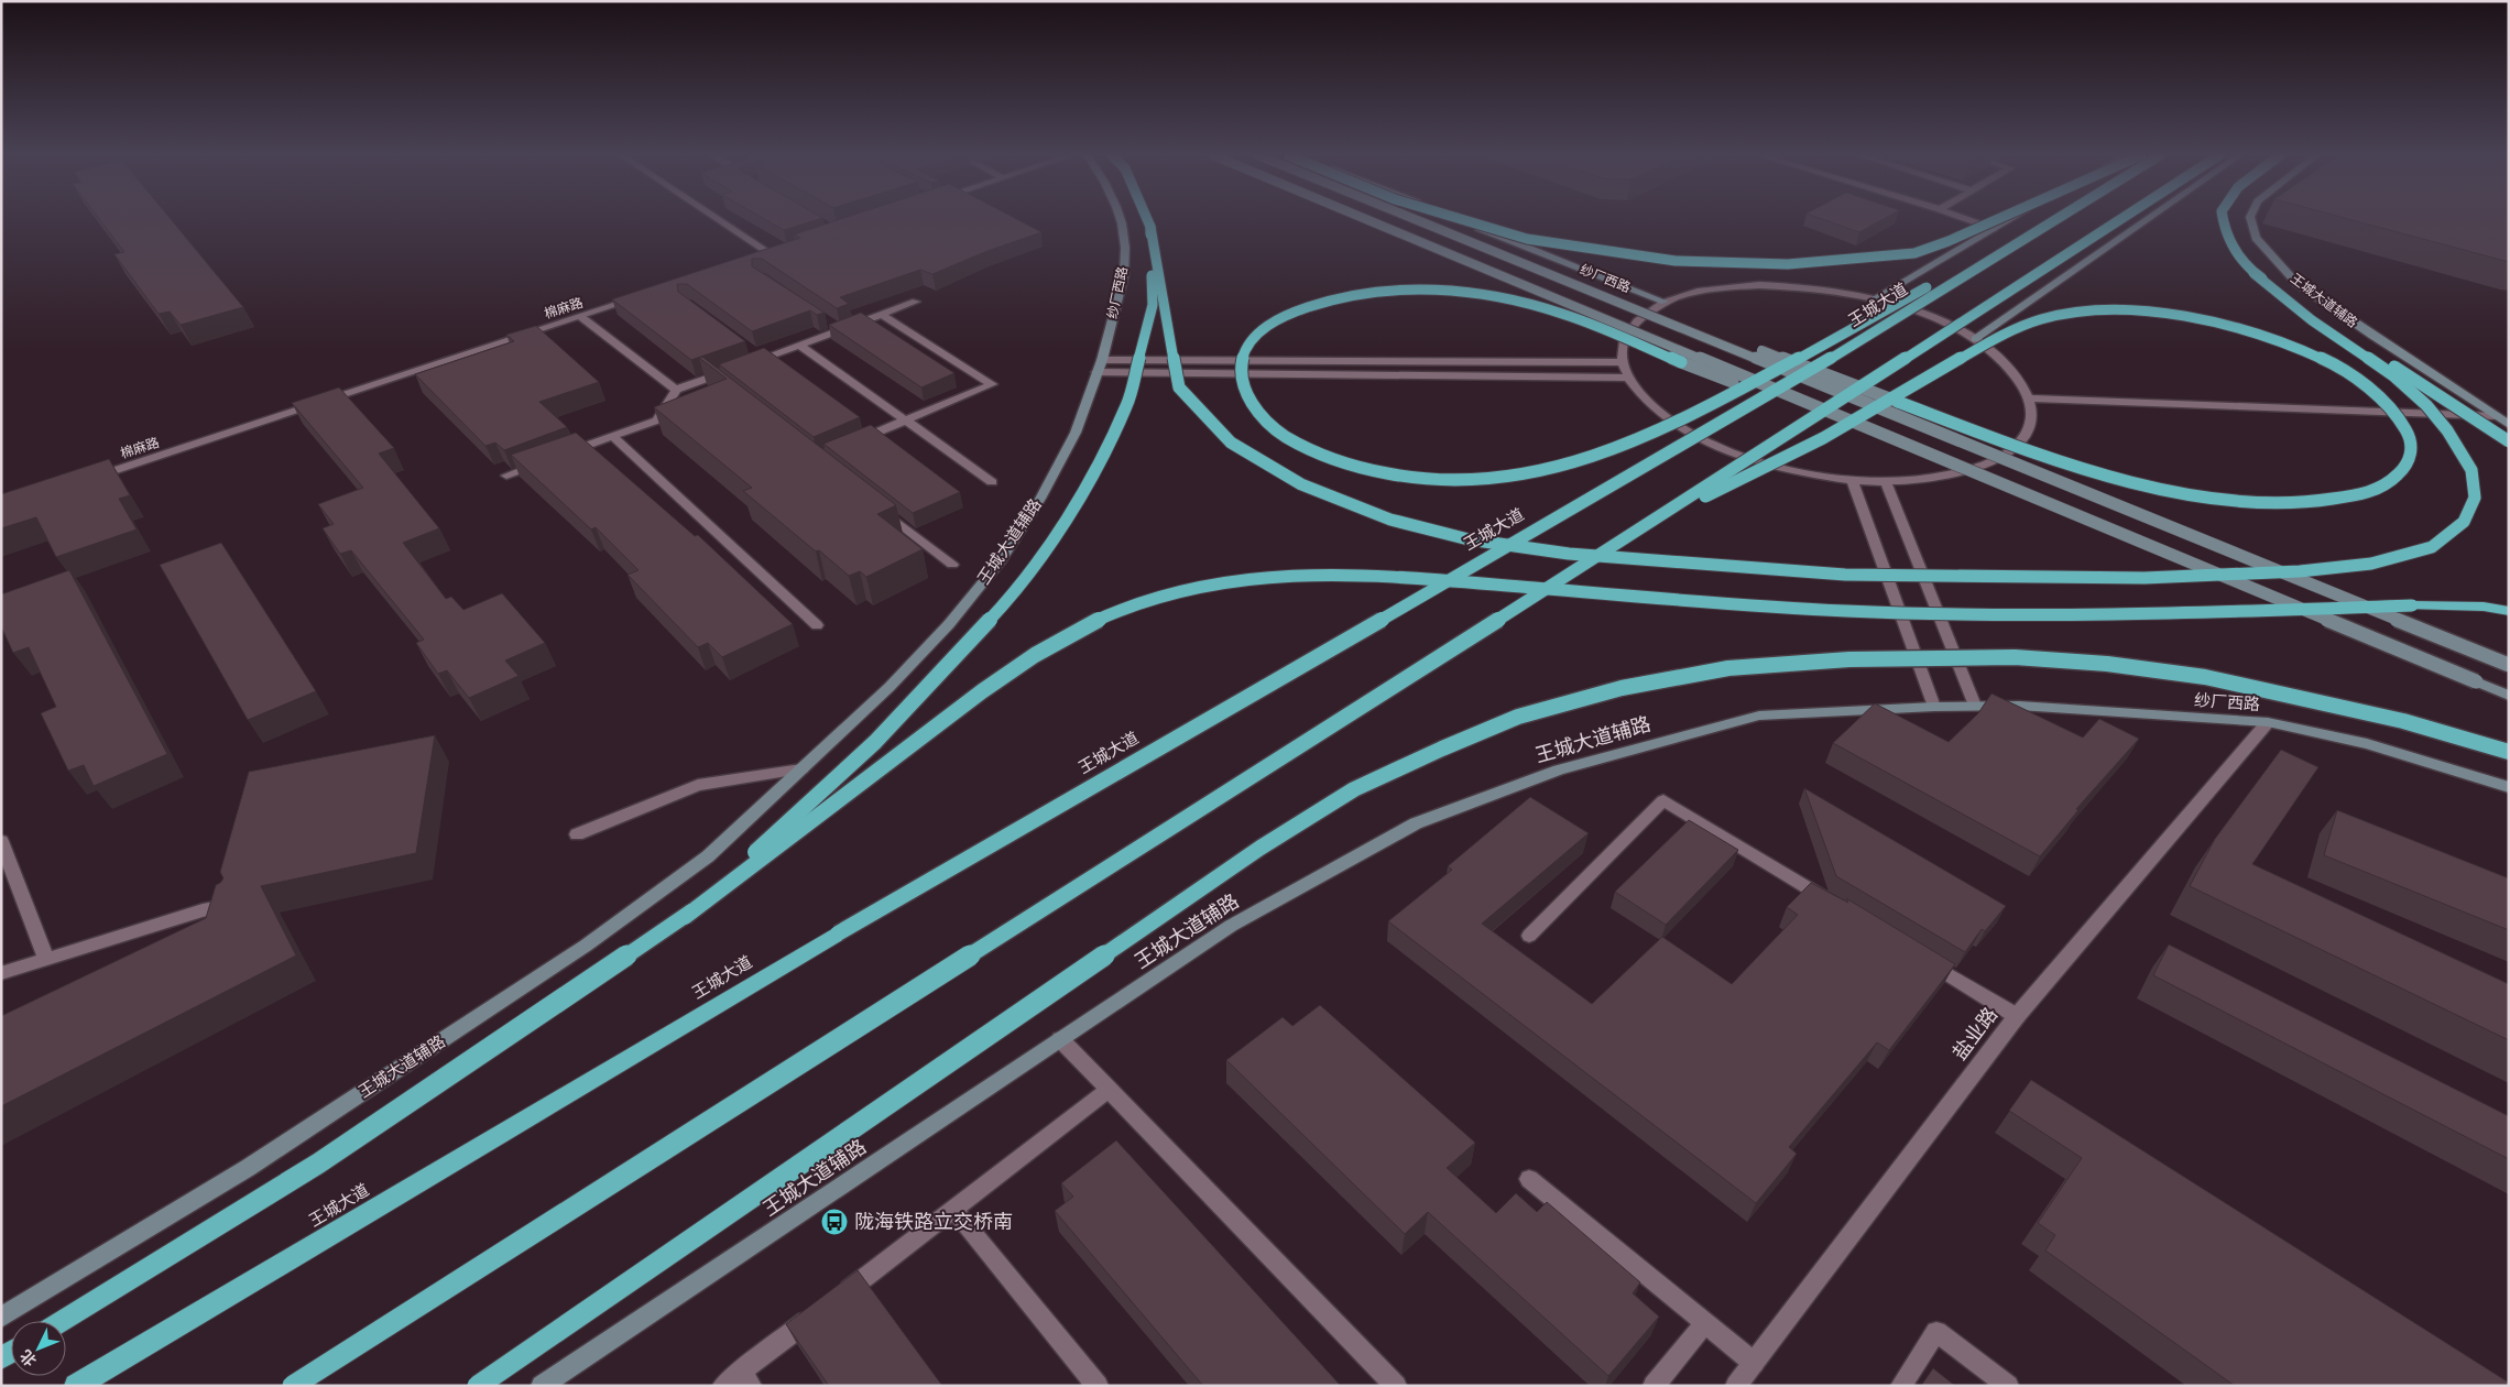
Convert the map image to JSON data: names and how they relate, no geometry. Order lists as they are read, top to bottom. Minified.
{"streets":{"highway":["王城大道"],"main road":["纱厂西路","王城大道辅路"],"street":["棉麻路","盐业路"]},"crossings":[["纱厂西路","王城大道辅路"],["纱厂西路","盐业路"]],"places":{"bus stop":["陇海铁路立交桥南"]},"north":"bottom left"}
